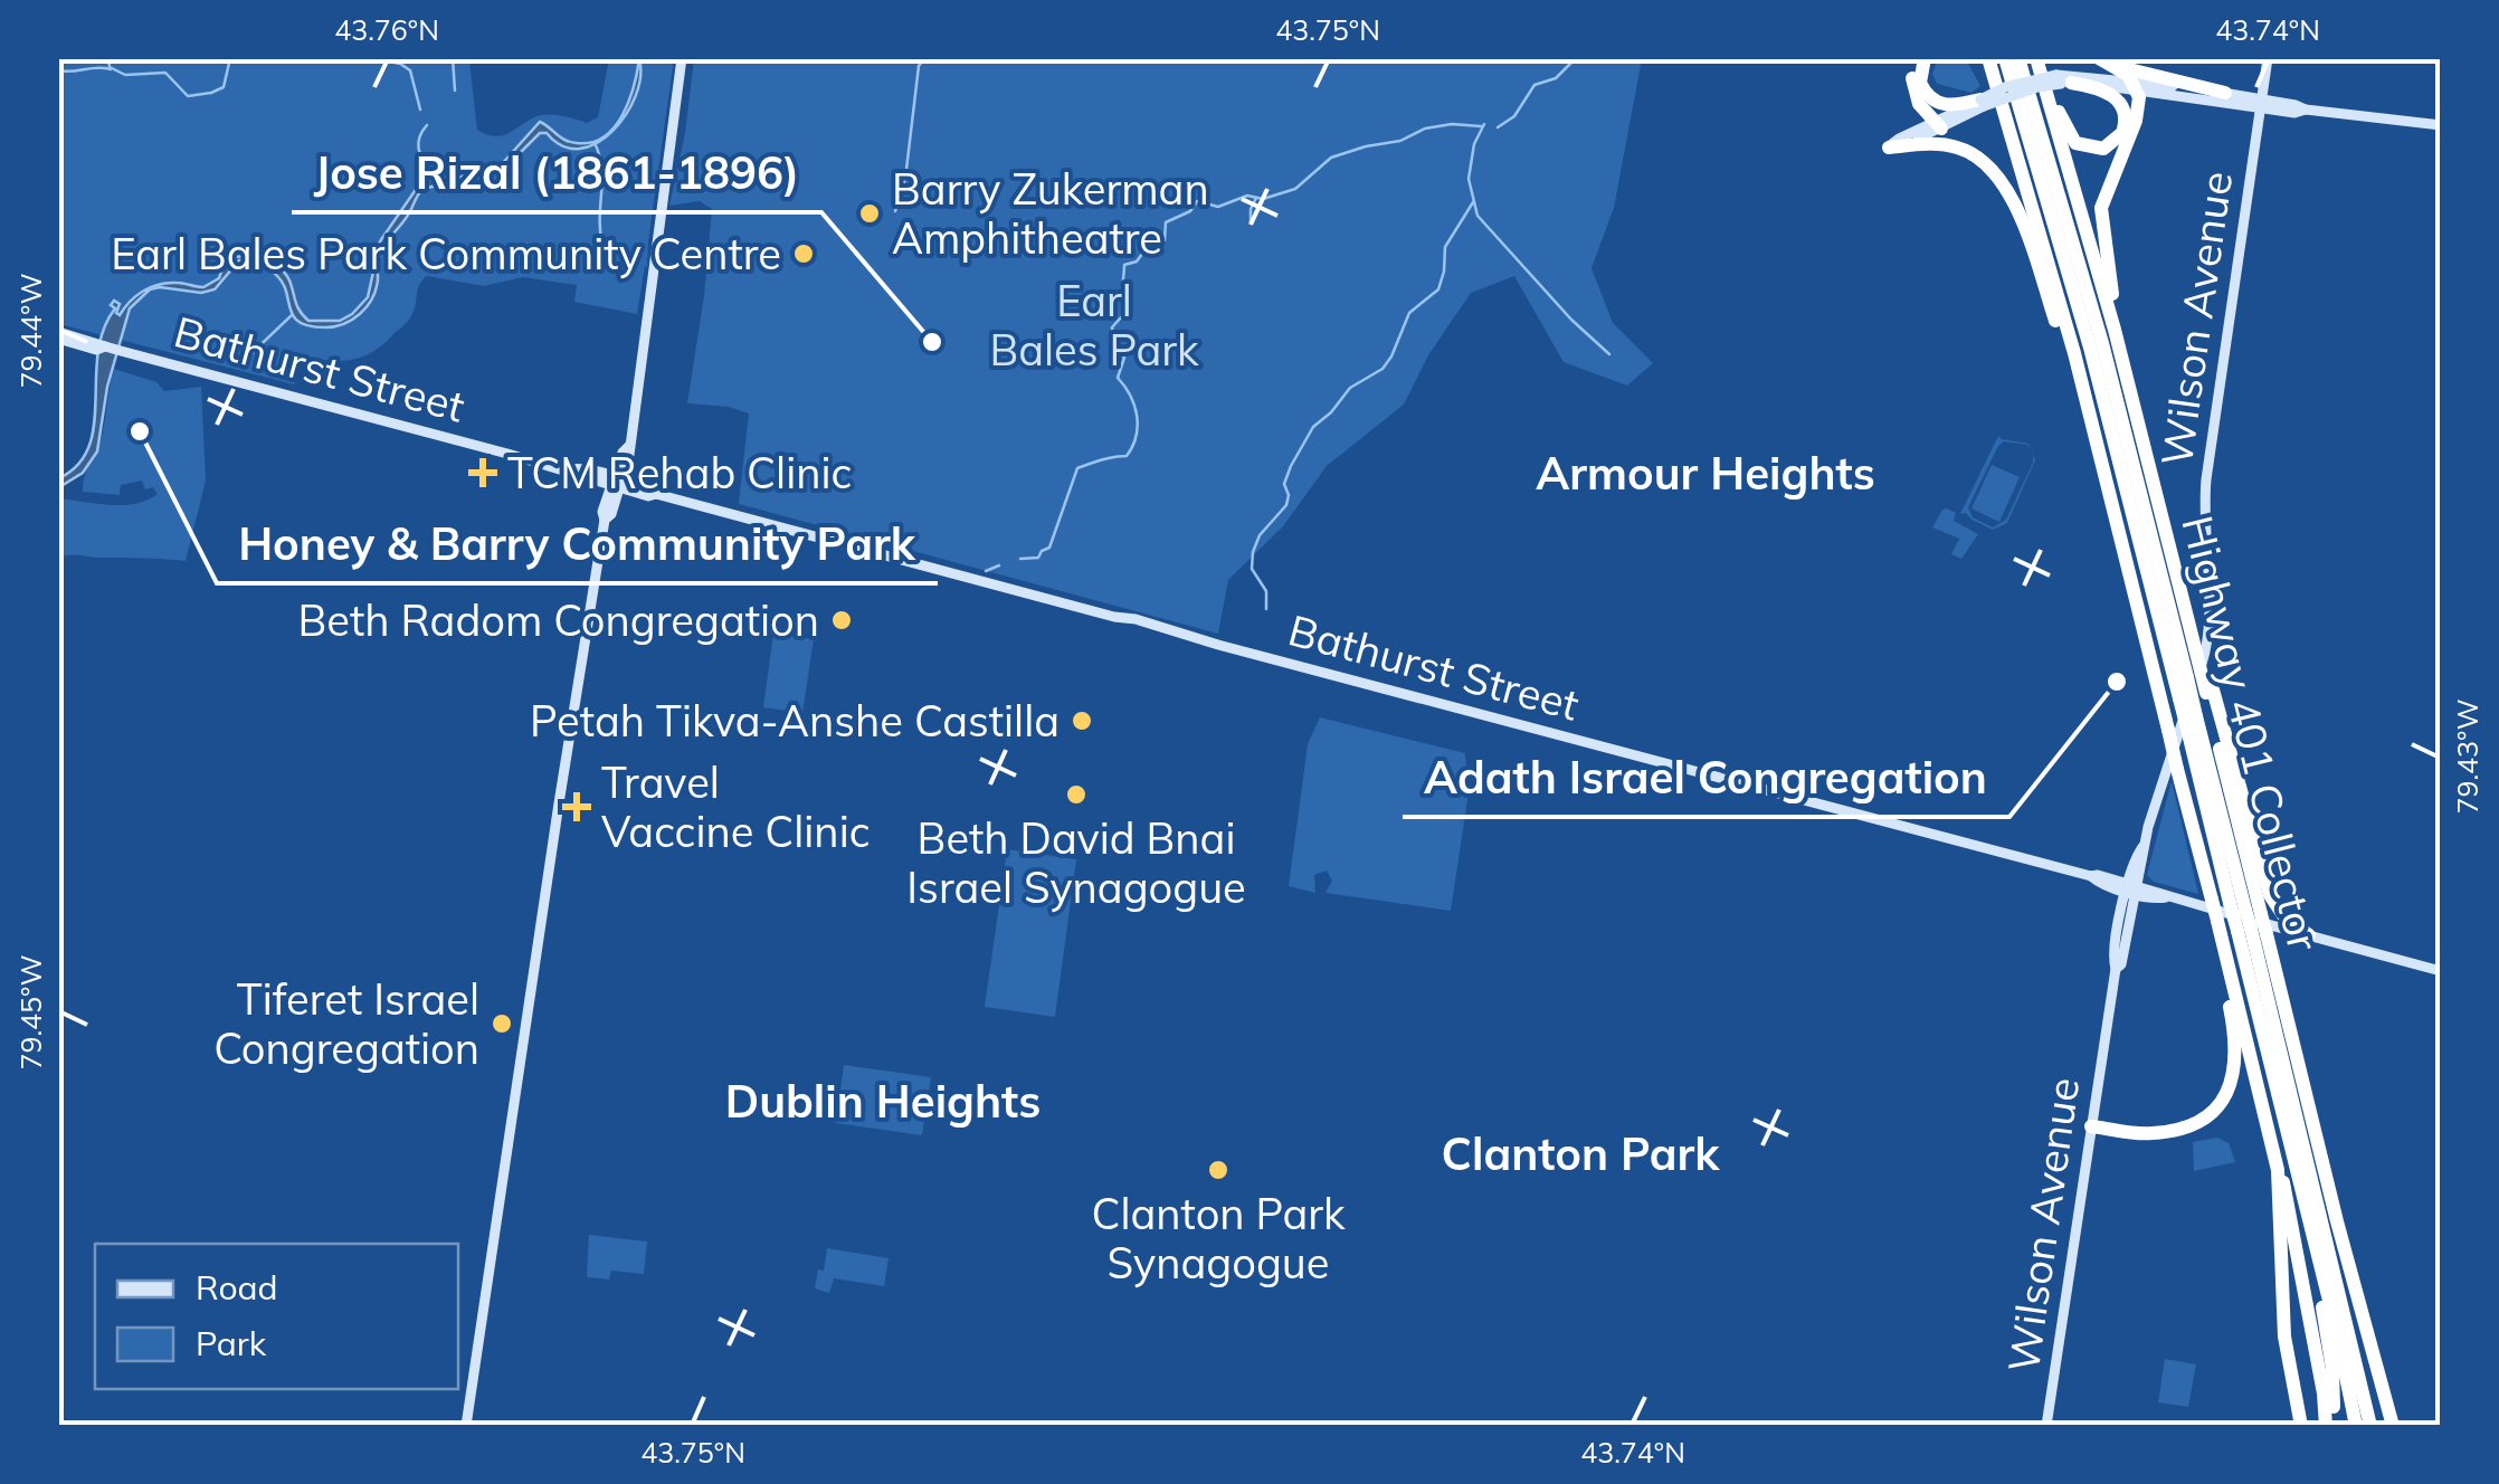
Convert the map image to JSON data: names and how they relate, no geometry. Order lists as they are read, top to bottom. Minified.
{"streets":{"highway":["Highway 401 Collector"],"main road":["Wilson Avenue","Bathurst Street"]},"crossings":[["Wilson Avenue","Bathurst Street"]],"districts":["Armour Heights","Dublin Heights","Clanton Park"],"parks":["Earl Bales Park"],"places":{"other":["Barry Zukerman Amphitheatre","Earl Bales Park Community Centre","Jose Rizal (1861-1896)","Honey & Barry Community Park","Beth Radom Congregation","Adath Israel Congregation","Petah Tikva-Anshe Castilla","Beth David Bnai Israel Synagogue","Tiferet Israel Congregation","Clanton Park Synagogue"],"health":["TCM Rehab Clinic","Travel Vaccine Clinic"]},"legend":["Road","Park"],"coordinates":["43.76°N","43.75°N","43.74°N","79.44°W","79.43°W","79.45°W"]}
